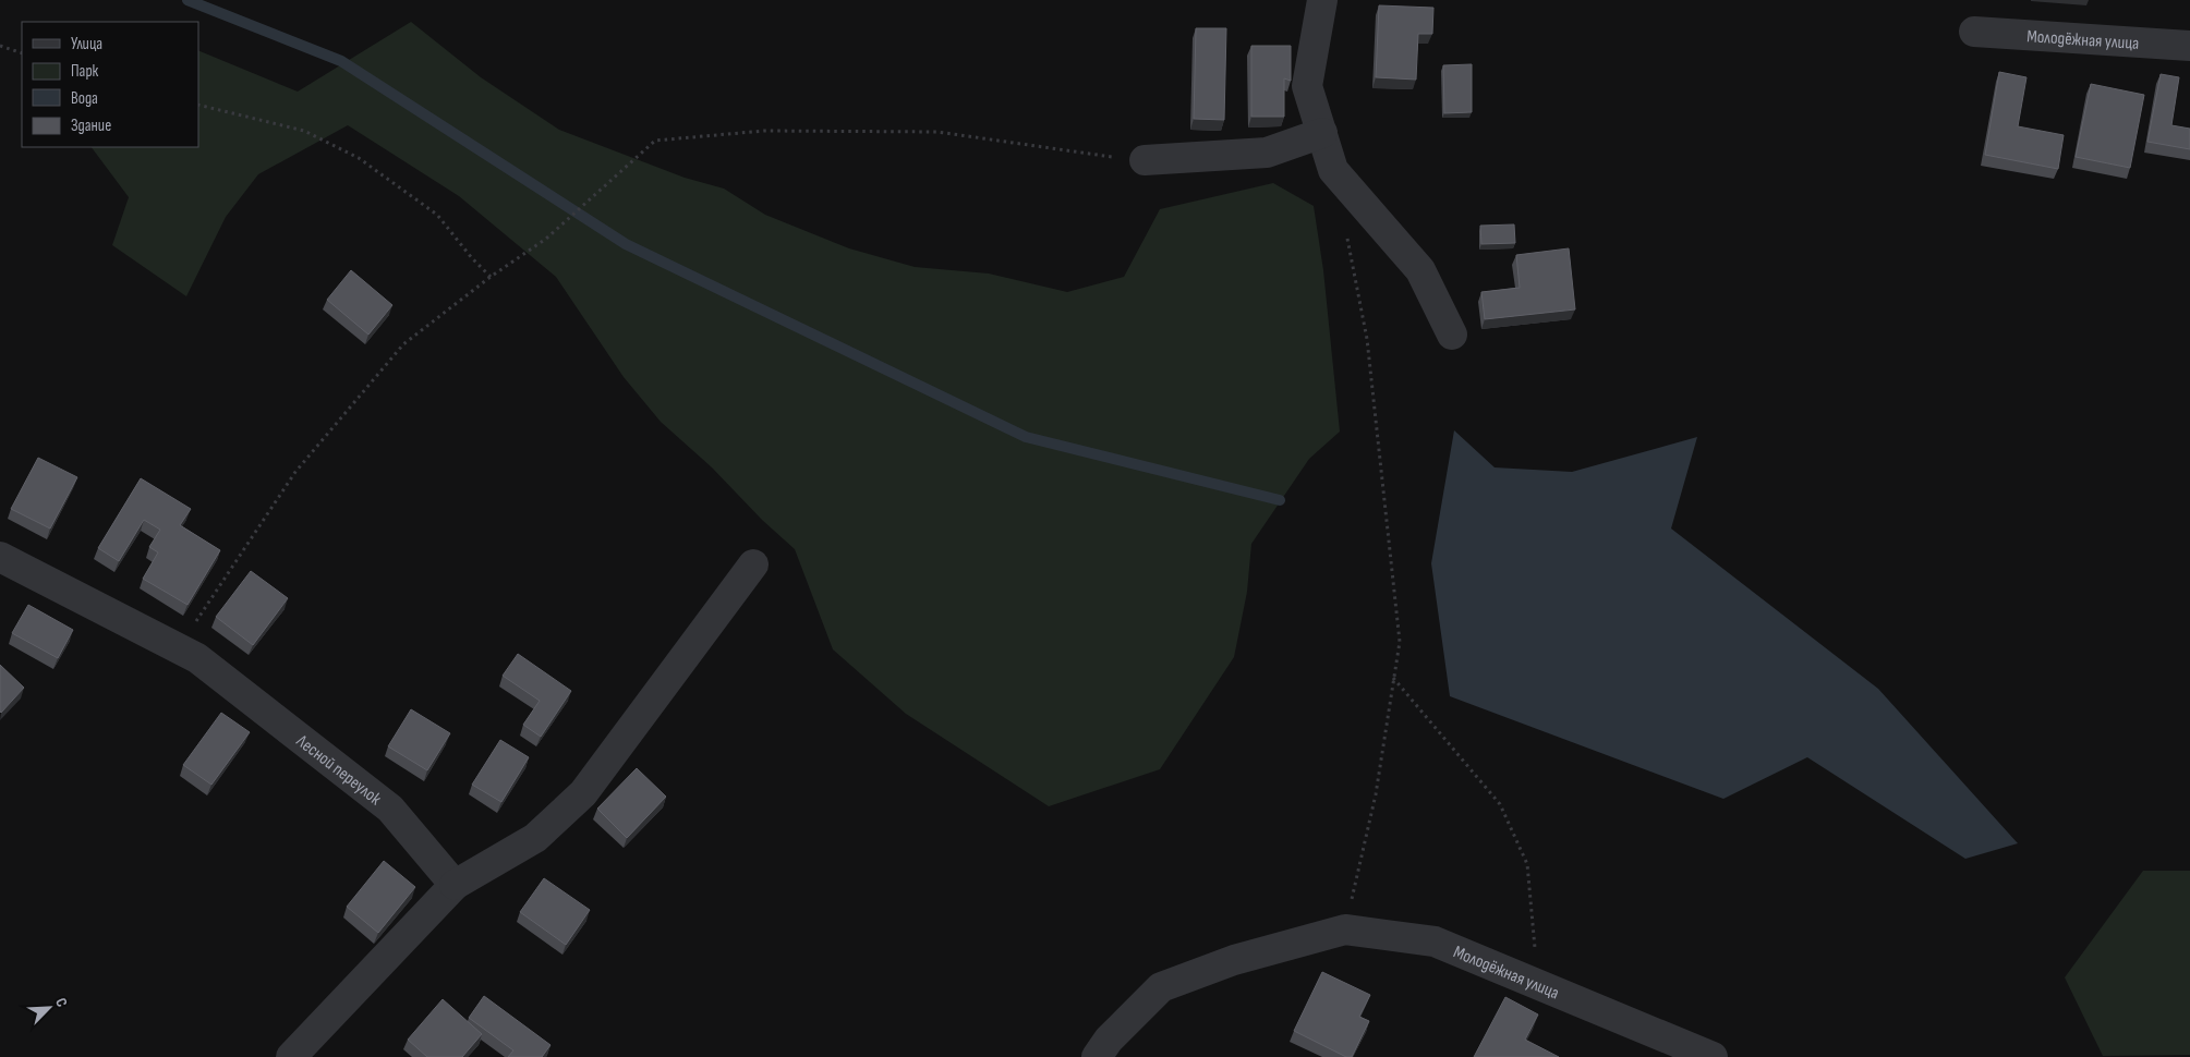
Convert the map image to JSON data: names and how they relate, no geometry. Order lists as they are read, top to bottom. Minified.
{"streets":{"street":["Молодёжная улица","Лесной переулок"]},"legend":["Улица","Парк","Вода","Здание"],"north":"top right"}
